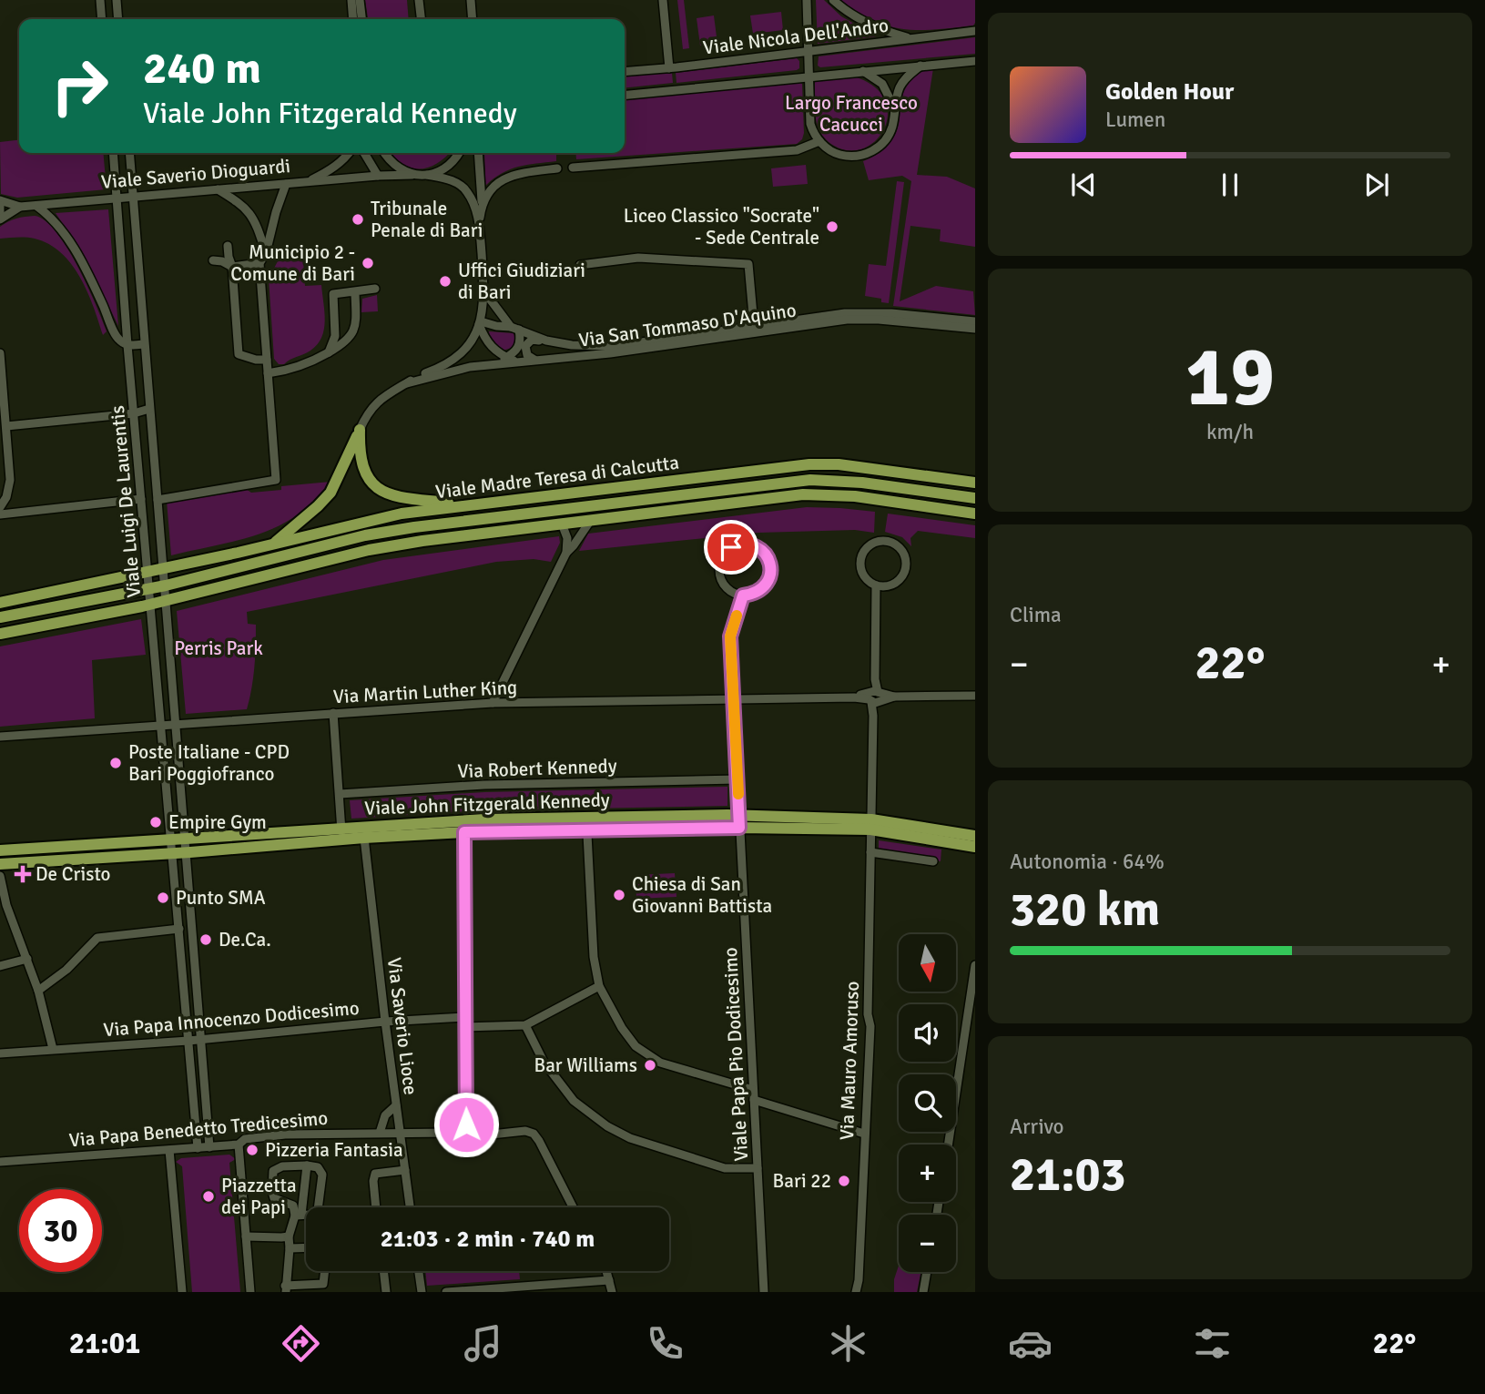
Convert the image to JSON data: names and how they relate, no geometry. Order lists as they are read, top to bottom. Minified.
{"streets":{"main road":["Viale Madre Teresa di Calcutta","Viale John Fitzgerald Kennedy"],"street":["Viale Nicola Dell'Andro","Viale Saverio Dioguardi","Via San Tommaso D'Aquino","Viale Luigi De Laurentis","Via Martin Luther King","Via Robert Kennedy","Via Papa Innocenzo Dodicesimo","Via Saverio Lioce","Viale Papa Pio Dodicesimo","Via Mauro Amoruso","Via Papa Benedetto Tredicesimo"]},"crossings":[["Viale Saverio Dioguardi","Viale Luigi De Laurentis"],["Viale Madre Teresa di Calcutta","Viale Luigi De Laurentis"],["Viale Luigi De Laurentis","Via Martin Luther King"],["Viale Luigi De Laurentis","Viale John Fitzgerald Kennedy"],["Viale Luigi De Laurentis","Via Papa Innocenzo Dodicesimo"],["Viale Luigi De Laurentis","Via Papa Benedetto Tredicesimo"],["Via Martin Luther King","Via Mauro Amoruso"],["Viale John Fitzgerald Kennedy","Via Saverio Lioce"],["Viale John Fitzgerald Kennedy","Viale Papa Pio Dodicesimo"],["Viale John Fitzgerald Kennedy","Via Mauro Amoruso"],["Via Papa Innocenzo Dodicesimo","Via Saverio Lioce"],["Via Saverio Lioce","Via Papa Benedetto Tredicesimo"]],"parks":["Largo Francesco Cacucci","Perris Park"],"places":{"other":["Tribunale Penale di Bari","Liceo Classico \"Socrate\" - Sede Centrale","Municipio 2 - Comune di Bari","Uffici Giudiziari di Bari","Poste Italiane - CPD Bari Poggiofranco","Empire Gym","Chiesa di San Giovanni Battista","Punto SMA","De.Ca.","Bar Williams","Pizzeria Fantasia","Bari 22","Piazzetta dei Papi"],"health":["De Cristo"]},"north":"bottom","page":{"turn":["240 m","Viale John Fitzgerald Kennedy"],"song":["Golden Hour","Lumen"],"tile":[["19","km/h"],"Clima",["Autonomia · 64%","320 km"],["Arrivo","21:03"]],"heat":["−","22°","+"],"map_buttons":["+","−"],"limit":"30","trip":"21:03 · 2 min · 740 m","tabs":["21:01","22°"]}}
